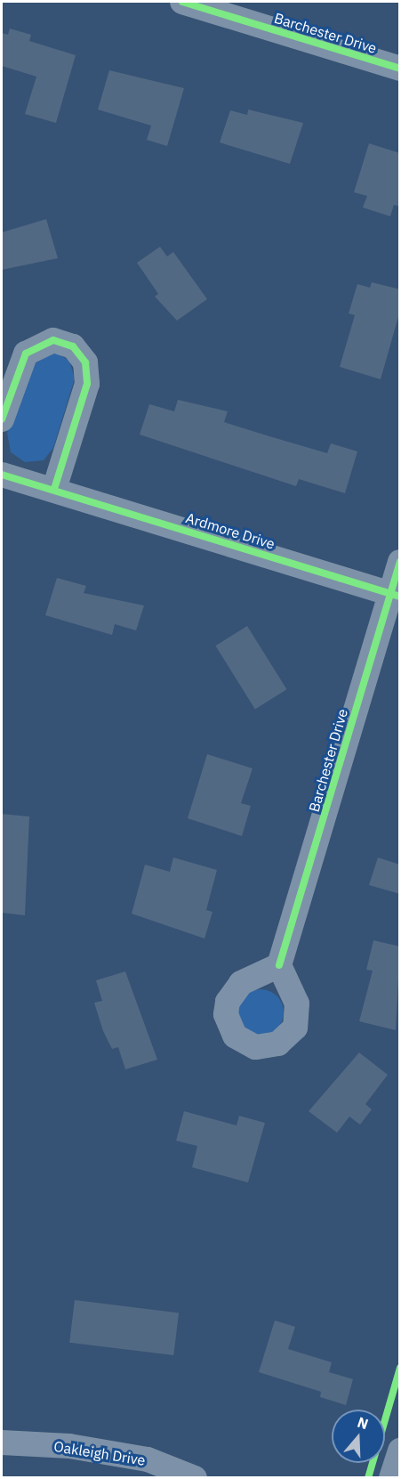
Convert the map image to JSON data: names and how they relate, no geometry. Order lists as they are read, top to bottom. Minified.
{"streets":{"street":["Barchester Drive","Ardmore Drive","Oakleigh Drive"]},"crossings":[["Barchester Drive","Ardmore Drive"]],"north":"top"}
